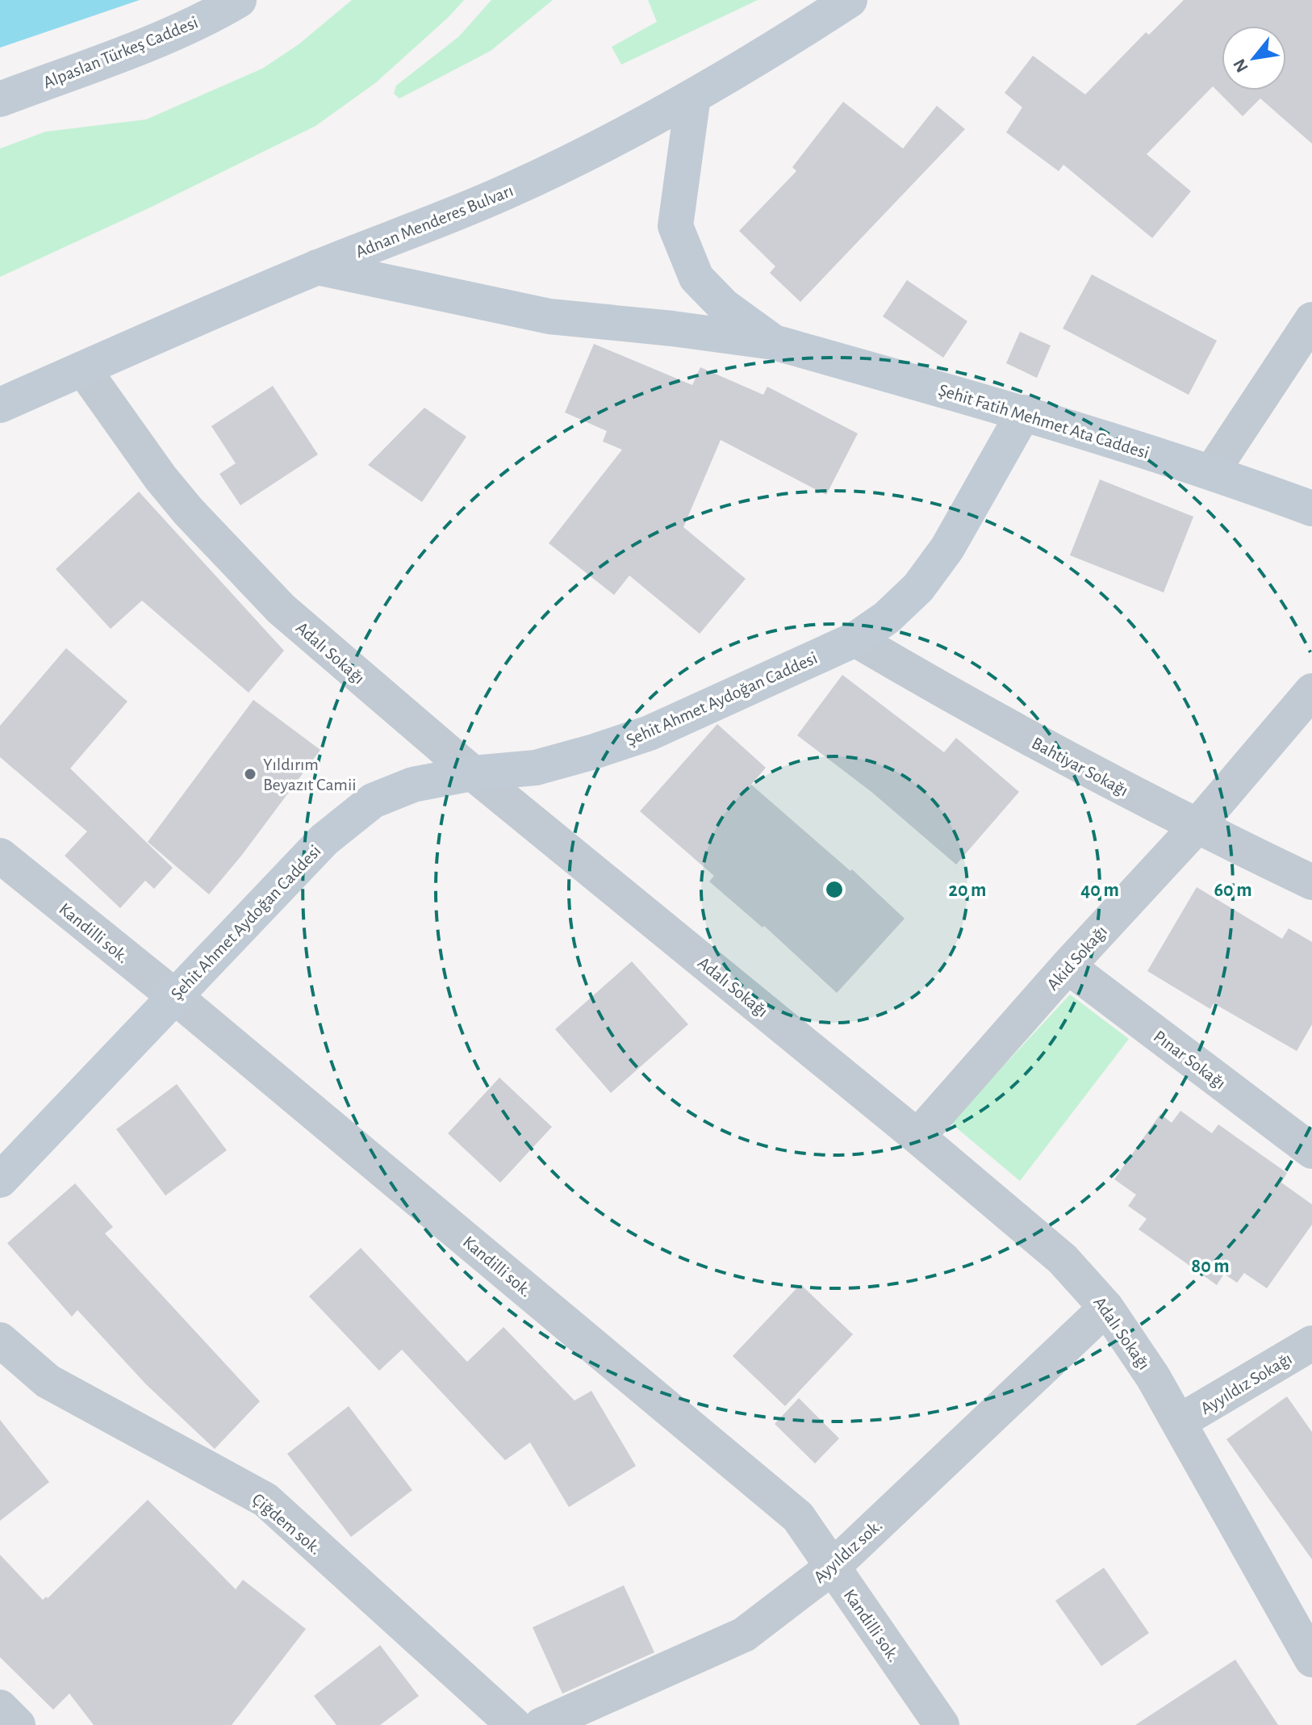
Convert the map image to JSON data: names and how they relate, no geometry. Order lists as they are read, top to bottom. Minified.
{"streets":{"main road":["Alpaslan Türkeş Caddesi","Adnan Menderes Bulvarı","Şehit Fatih Mehmet Ata Caddesi","Şehit Ahmet Aydoğan Caddesi"],"street":["Adalı Sokağı","Bahtiyar Sokağı","Kandilli sok.","Akid Sokağı","Pınar Sokağı","Ayyıldız Sokağı","Çiğdem sok.","Ayyıldız sok."]},"crossings":[["Adnan Menderes Bulvarı","Şehit Fatih Mehmet Ata Caddesi"],["Adnan Menderes Bulvarı","Adalı Sokağı"],["Şehit Fatih Mehmet Ata Caddesi","Şehit Ahmet Aydoğan Caddesi"],["Adalı Sokağı","Şehit Ahmet Aydoğan Caddesi"],["Adalı Sokağı","Akid Sokağı"],["Adalı Sokağı","Ayyıldız Sokağı"],["Adalı Sokağı","Ayyıldız sok."],["Şehit Ahmet Aydoğan Caddesi","Bahtiyar Sokağı"],["Şehit Ahmet Aydoğan Caddesi","Kandilli sok."],["Bahtiyar Sokağı","Akid Sokağı"],["Kandilli sok.","Ayyıldız sok."],["Akid Sokağı","Pınar Sokağı"]],"places":["Yıldırım Beyazıt Camii"],"north":"bottom left","rings":["20 m","40 m","60 m","80 m"]}
